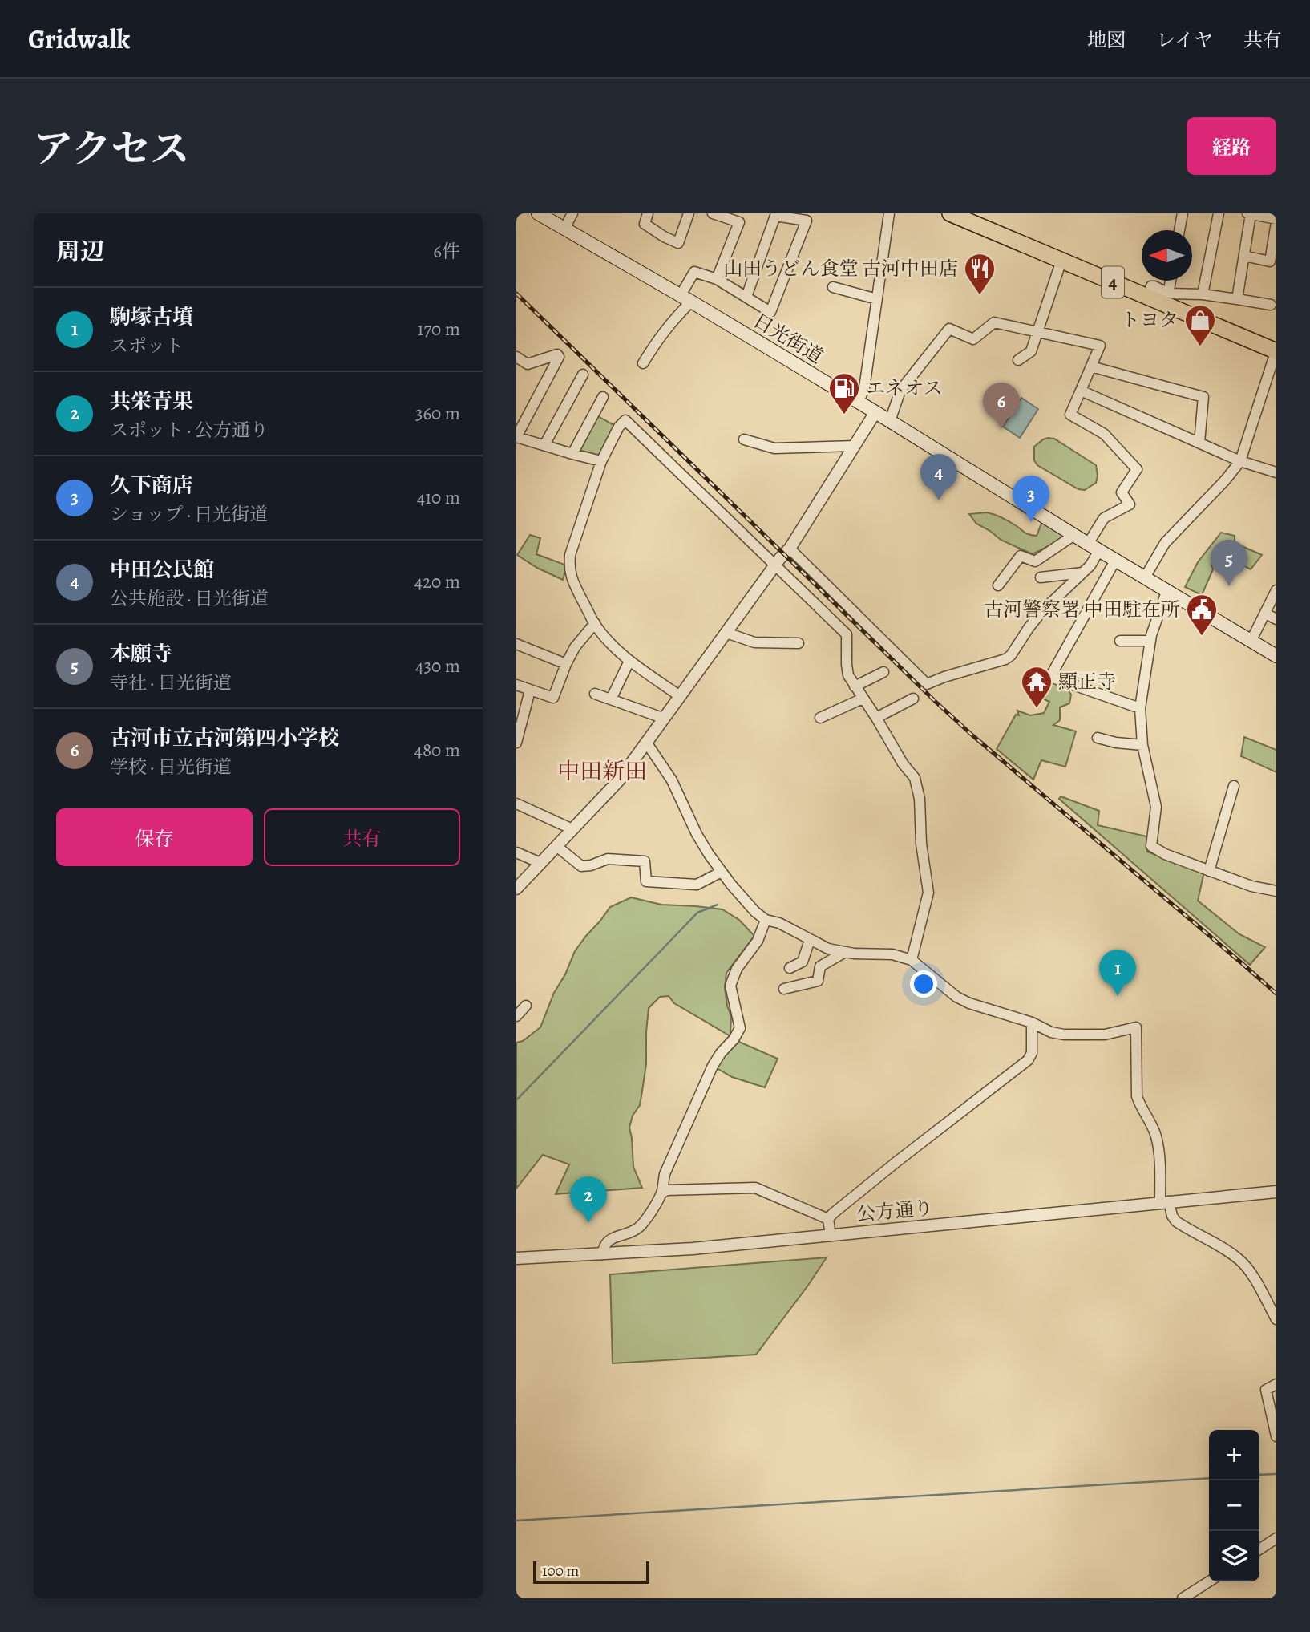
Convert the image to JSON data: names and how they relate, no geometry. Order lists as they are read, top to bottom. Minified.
{"streets":{"highway":["4"],"main road":["日光街道"],"street":["公方通り"]},"districts":["中田新田"],"places":{"restaurant":["山田うどん食堂 古河中田店"],"shop":["トヨタ"],"fuel station":["エネオス"],"public building":["古河警察署 中田駐在所"],"temple":["顯正寺"]},"scale_bar":"100 m","north":"left","page":{"header":"Gridwalk","nav":["地図","レイヤ","共有"],"title":"アクセス","buttons":["経路",["保存","共有"]],"heading":["周辺","6件"],"list":[{"mark":"1","name":"駒塚古墳","note":"スポット","value":"170 m"},{"mark":"2","name":"共栄青果","note":"スポット · 公方通り","value":"360 m"},{"mark":"3","name":"久下商店","note":"ショップ · 日光街道","value":"410 m"},{"mark":"4","name":"中田公民館","note":"公共施設 · 日光街道","value":"420 m"},{"mark":"5","name":"本願寺","note":"寺社 · 日光街道","value":"430 m"},{"mark":"6","name":"古河市立古河第四小学校","note":"学校 · 日光街道","value":"480 m"}],"pins":["6","4","3","5","1","2"],"map_buttons":["+","−"],"scale":"100 m"}}
